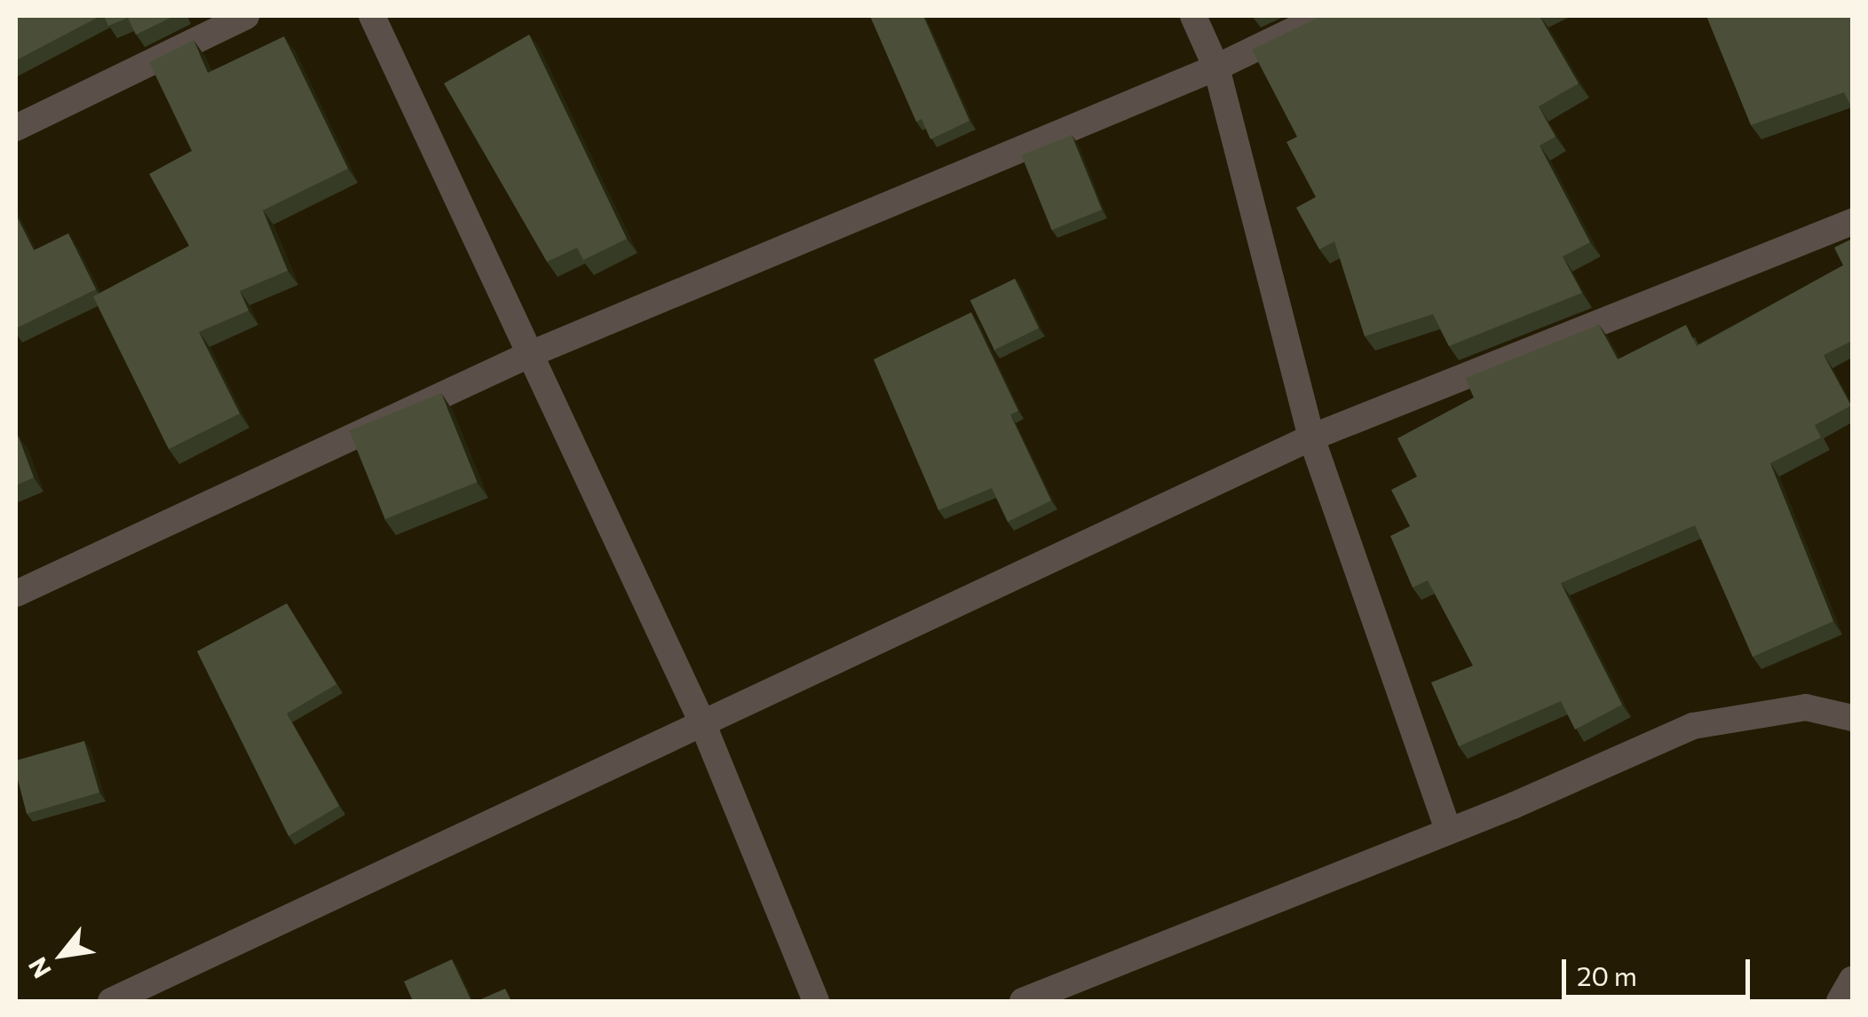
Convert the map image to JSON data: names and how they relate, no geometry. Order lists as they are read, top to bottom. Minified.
{"scale_bar":"20 m","north":"bottom left"}
